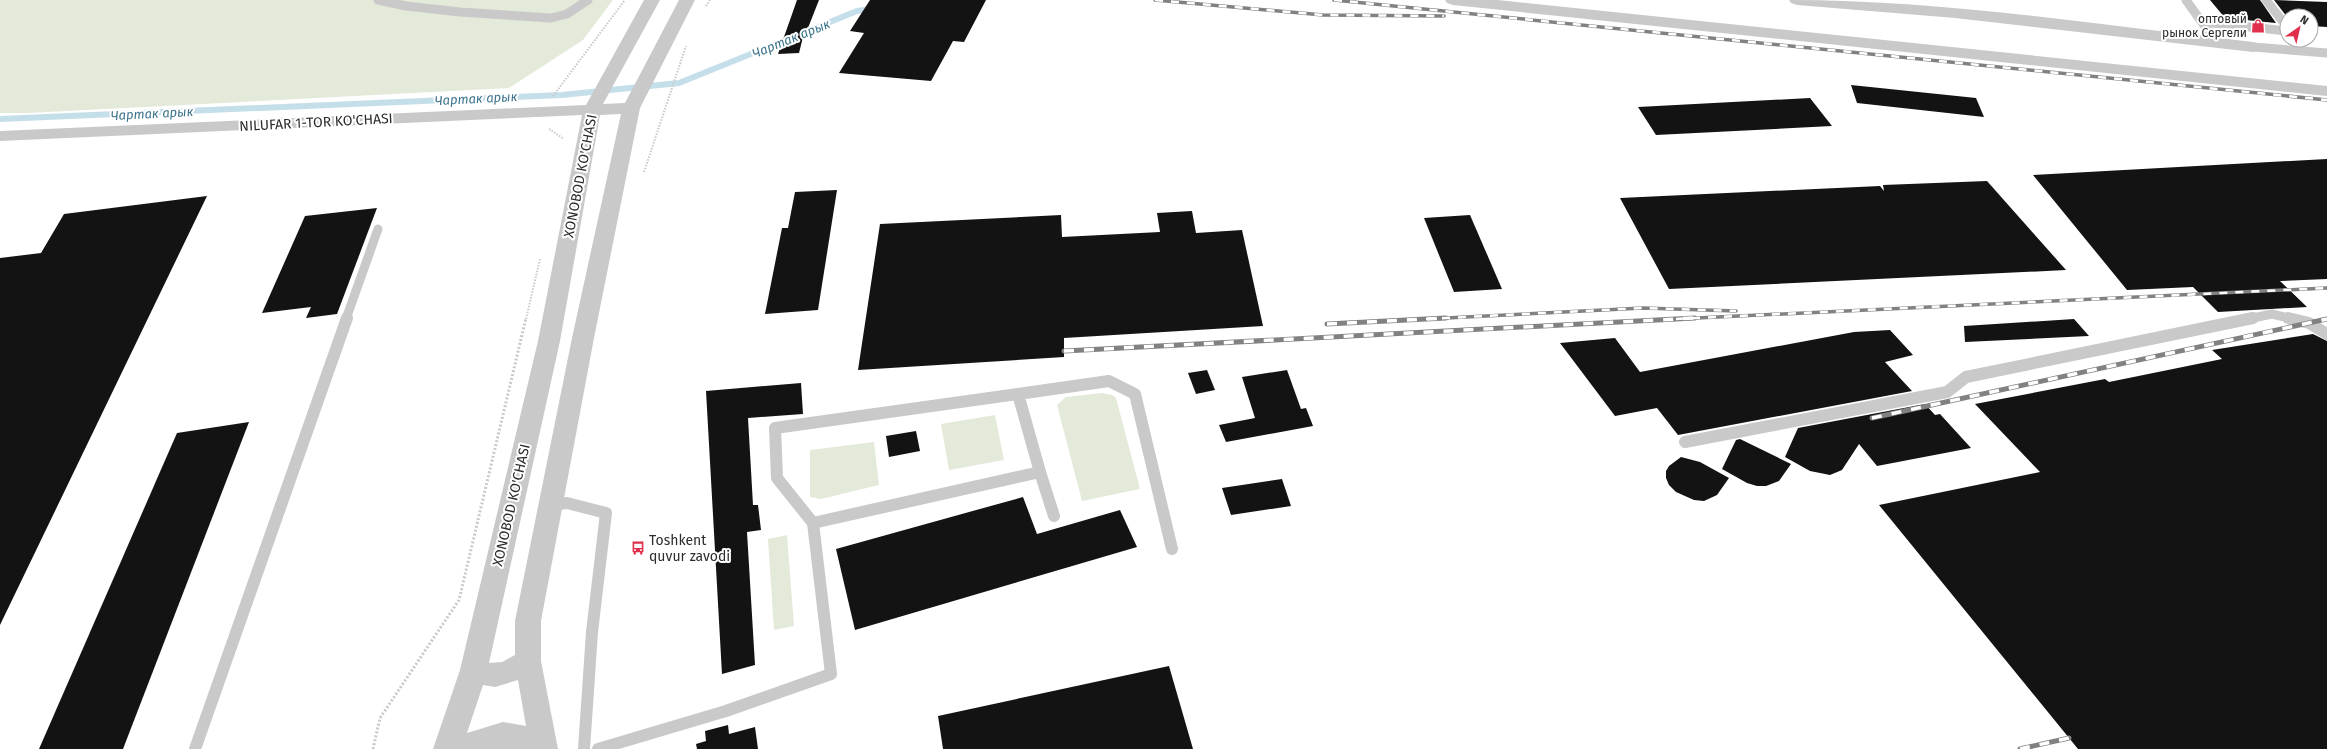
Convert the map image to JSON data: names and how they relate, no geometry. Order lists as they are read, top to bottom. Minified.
{"streets":{"street":["NILUFAR 1-TOR KO'CHASI","XONOBOD KO'CHASI"]},"crossings":[["NILUFAR 1-TOR KO'CHASI","XONOBOD KO'CHASI"]],"water":["Чартак арык"],"places":{"shop":["оптовый рынок Сергели"],"bus stop":["Toshkent quvur zavodi"]},"north":"top right"}
